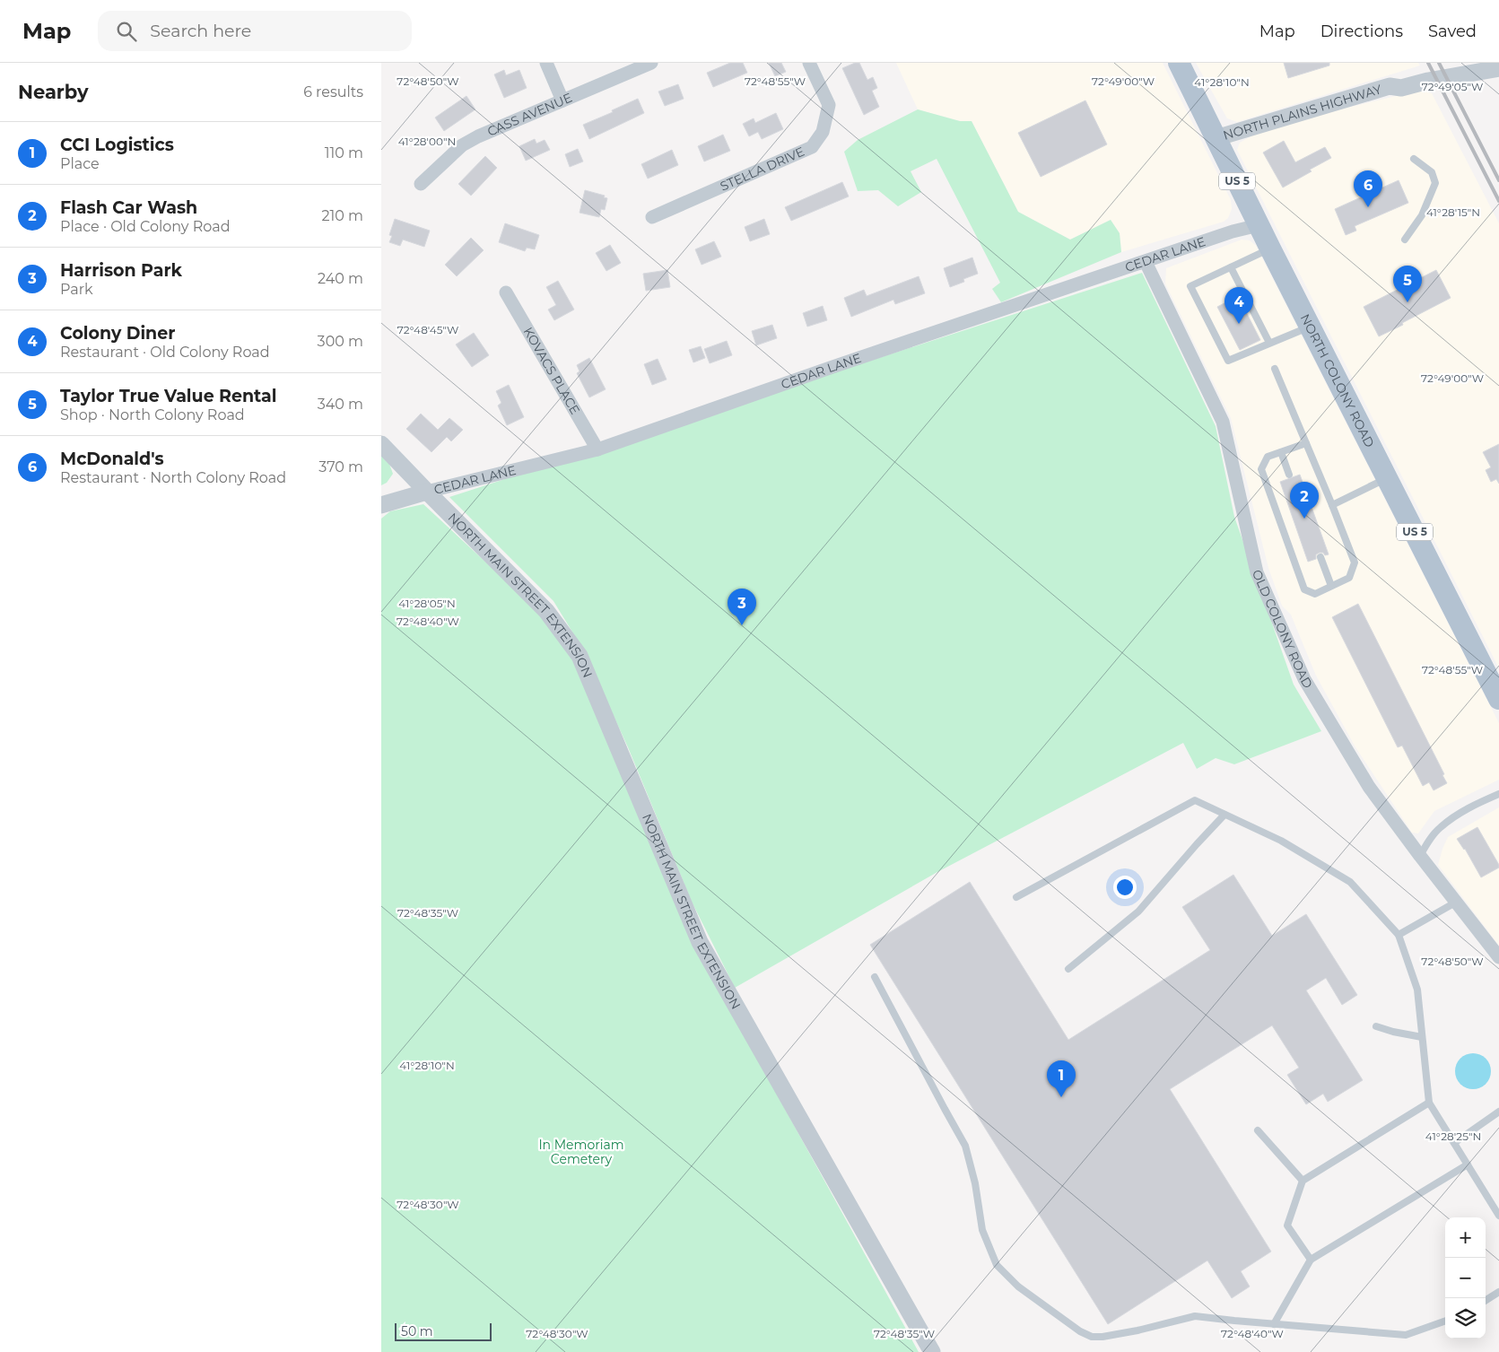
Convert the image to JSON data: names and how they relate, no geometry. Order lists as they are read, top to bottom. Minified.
{"streets":{"main road":["US 5","NORTH COLONY ROAD"],"street":["NORTH PLAINS HIGHWAY","CASS AVENUE","STELLA DRIVE","CEDAR LANE","KOVACS PLACE","NORTH MAIN STREET EXTENSION","OLD COLONY ROAD"]},"crossings":[["NORTH PLAINS HIGHWAY","NORTH COLONY ROAD"],["CEDAR LANE","KOVACS PLACE"],["CEDAR LANE","NORTH COLONY ROAD"],["CEDAR LANE","NORTH MAIN STREET EXTENSION"],["CEDAR LANE","OLD COLONY ROAD"]],"parks":["In Memoriam Cemetery"],"scale_bar":"50 m","page":{"header":"Map","search":"Search here","nav":["Map","Directions","Saved"],"heading":["Nearby","6 results"],"list":[{"mark":"1","name":"CCI Logistics","note":"Place","value":"110 m"},{"mark":"2","name":"Flash Car Wash","note":"Place · Old Colony Road","value":"210 m"},{"mark":"3","name":"Harrison Park","note":"Park","value":"240 m"},{"mark":"4","name":"Colony Diner","note":"Restaurant · Old Colony Road","value":"300 m"},{"mark":"5","name":"Taylor True Value Rental","note":"Shop · North Colony Road","value":"340 m"},{"mark":"6","name":"McDonald's","note":"Restaurant · North Colony Road","value":"370 m"}],"pins":["6","5","4","2","3","1"],"map_buttons":["+","−"],"scale":"50 m"},"coordinates":["72°48'50\"W","72°48'55\"W","72°49'00\"W","41°28'10\"N","72°49'05\"W","41°28'00\"N","41°28'15\"N","72°48'45\"W","41°28'05\"N","72°48'40\"W","72°48'35\"W","41°28'25\"N","72°48'30\"W"]}
